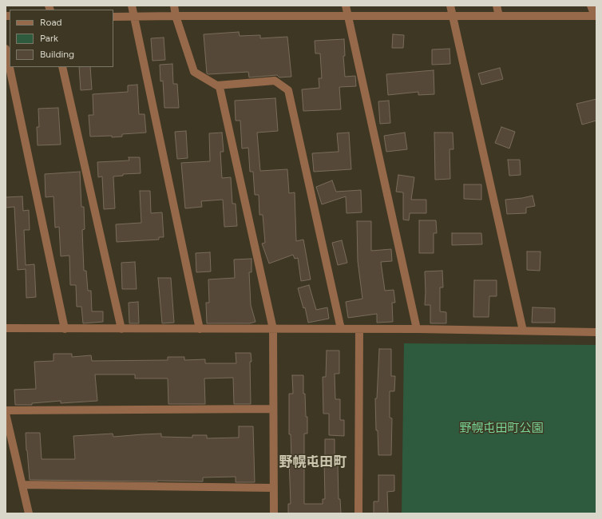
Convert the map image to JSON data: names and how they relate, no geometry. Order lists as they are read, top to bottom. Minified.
{"districts":["野幌屯田町"],"parks":["野幌屯田町公園"],"legend":["Road","Park","Building"]}
